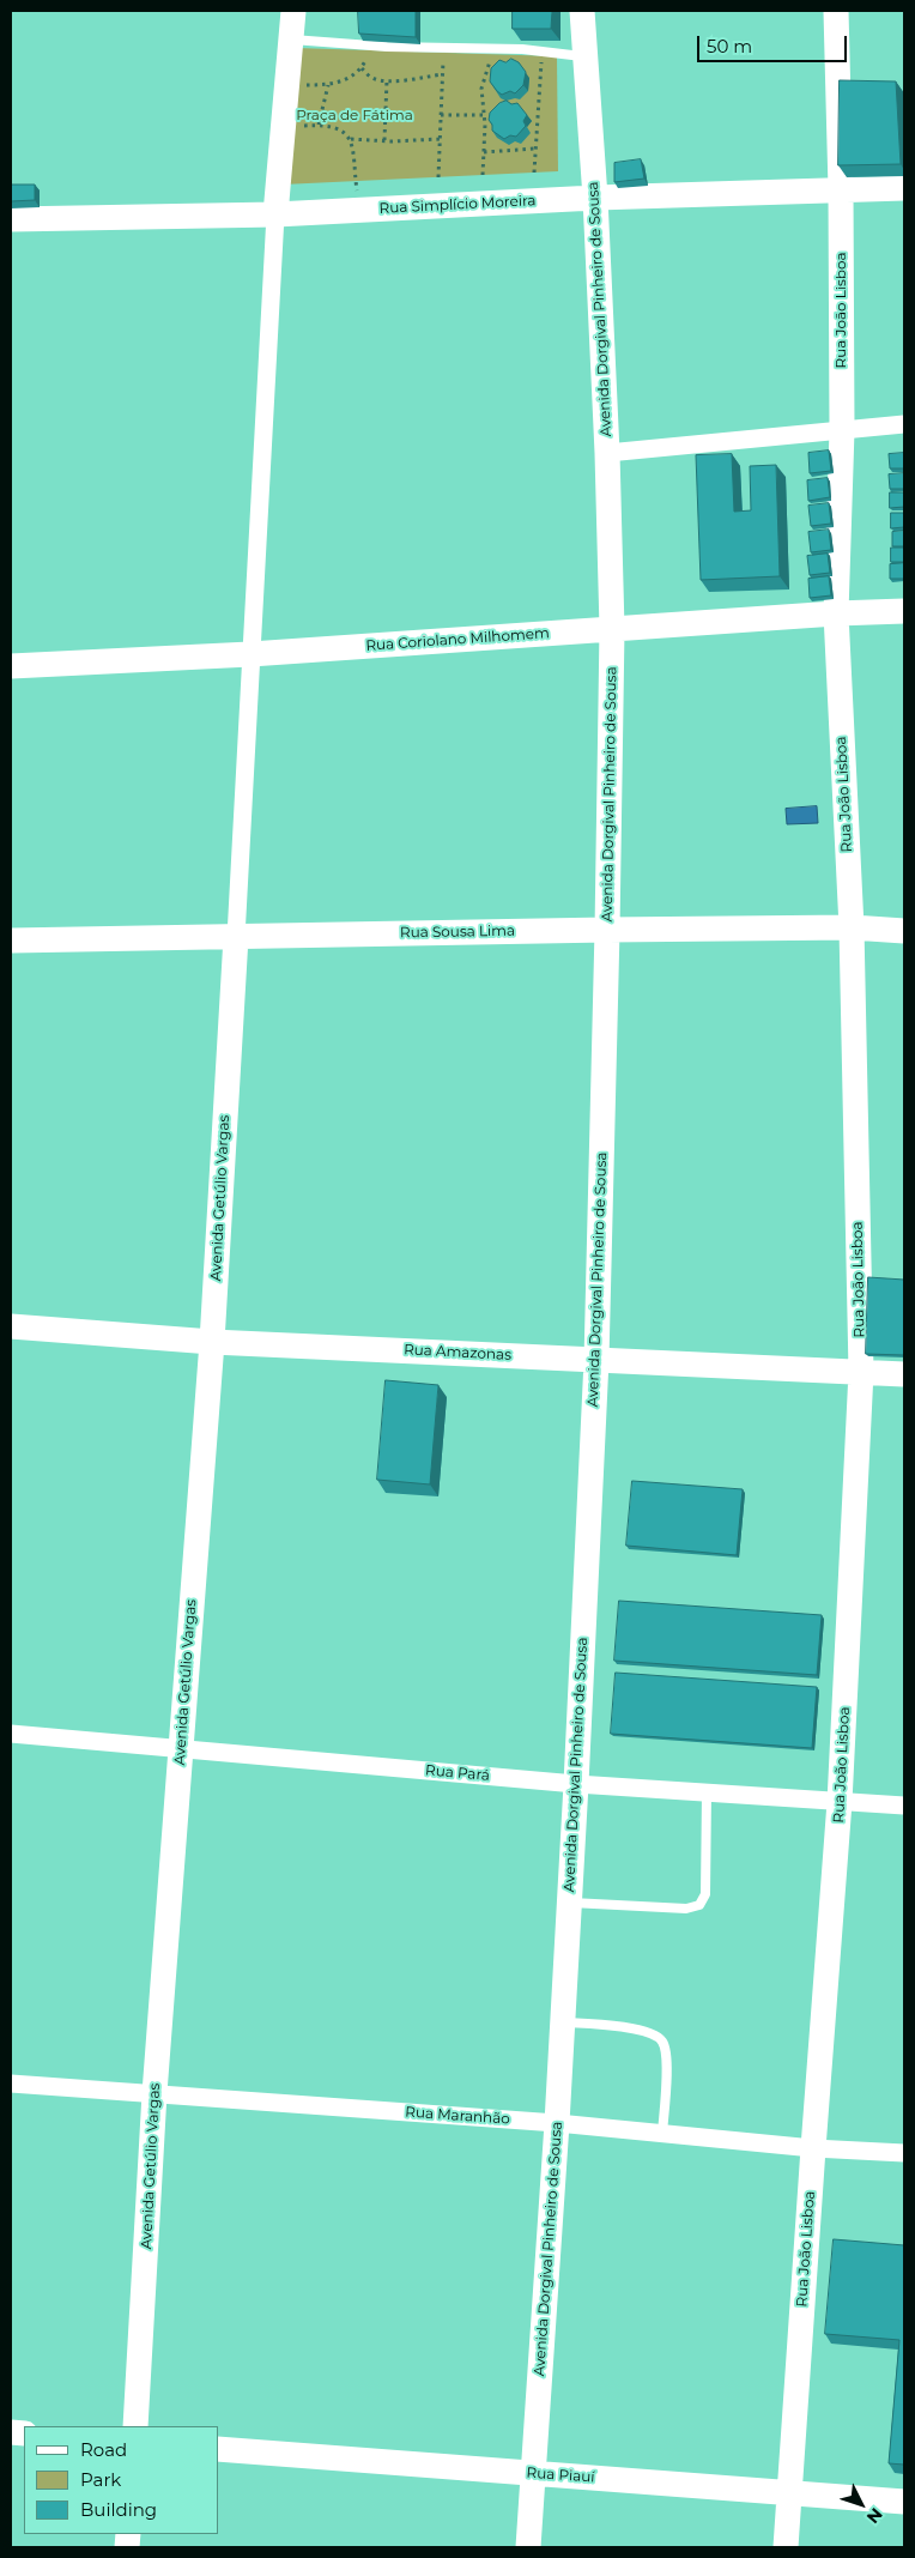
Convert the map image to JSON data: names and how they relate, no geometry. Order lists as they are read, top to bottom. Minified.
{"streets":{"street":["Rua Simplício Moreira","Avenida Dorgival Pinheiro de Sousa","Rua João Lisboa","Rua Coriolano Milhomem","Rua Sousa Lima","Avenida Getúlio Vargas","Rua Amazonas","Rua Pará","Rua Maranhão","Rua Piauí"]},"crossings":[["Rua Simplício Moreira","Avenida Dorgival Pinheiro de Sousa"],["Rua Simplício Moreira","Rua João Lisboa"],["Avenida Dorgival Pinheiro de Sousa","Rua Coriolano Milhomem"],["Avenida Dorgival Pinheiro de Sousa","Rua Sousa Lima"],["Avenida Dorgival Pinheiro de Sousa","Rua Amazonas"],["Avenida Dorgival Pinheiro de Sousa","Rua Pará"],["Avenida Dorgival Pinheiro de Sousa","Rua Maranhão"],["Avenida Dorgival Pinheiro de Sousa","Rua Piauí"],["Rua João Lisboa","Rua Coriolano Milhomem"],["Rua João Lisboa","Rua Sousa Lima"],["Rua João Lisboa","Rua Amazonas"],["Rua João Lisboa","Rua Pará"],["Rua João Lisboa","Rua Maranhão"],["Rua João Lisboa","Rua Piauí"],["Rua Sousa Lima","Avenida Getúlio Vargas"],["Avenida Getúlio Vargas","Rua Amazonas"],["Avenida Getúlio Vargas","Rua Pará"],["Avenida Getúlio Vargas","Rua Maranhão"]],"parks":["Praça de Fátima"],"legend":["Road","Park","Building"],"scale_bar":"50 m","north":"bottom right"}
